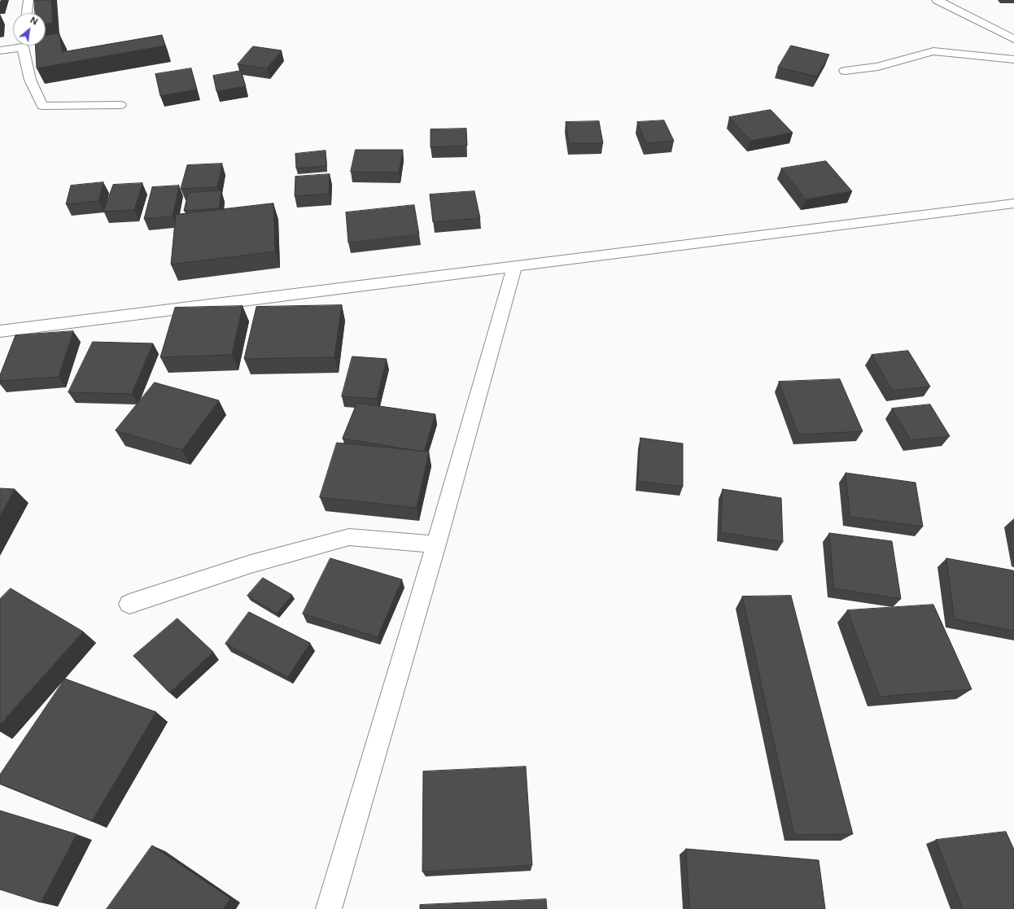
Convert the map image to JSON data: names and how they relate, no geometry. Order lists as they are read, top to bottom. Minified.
{"north":"top right"}
